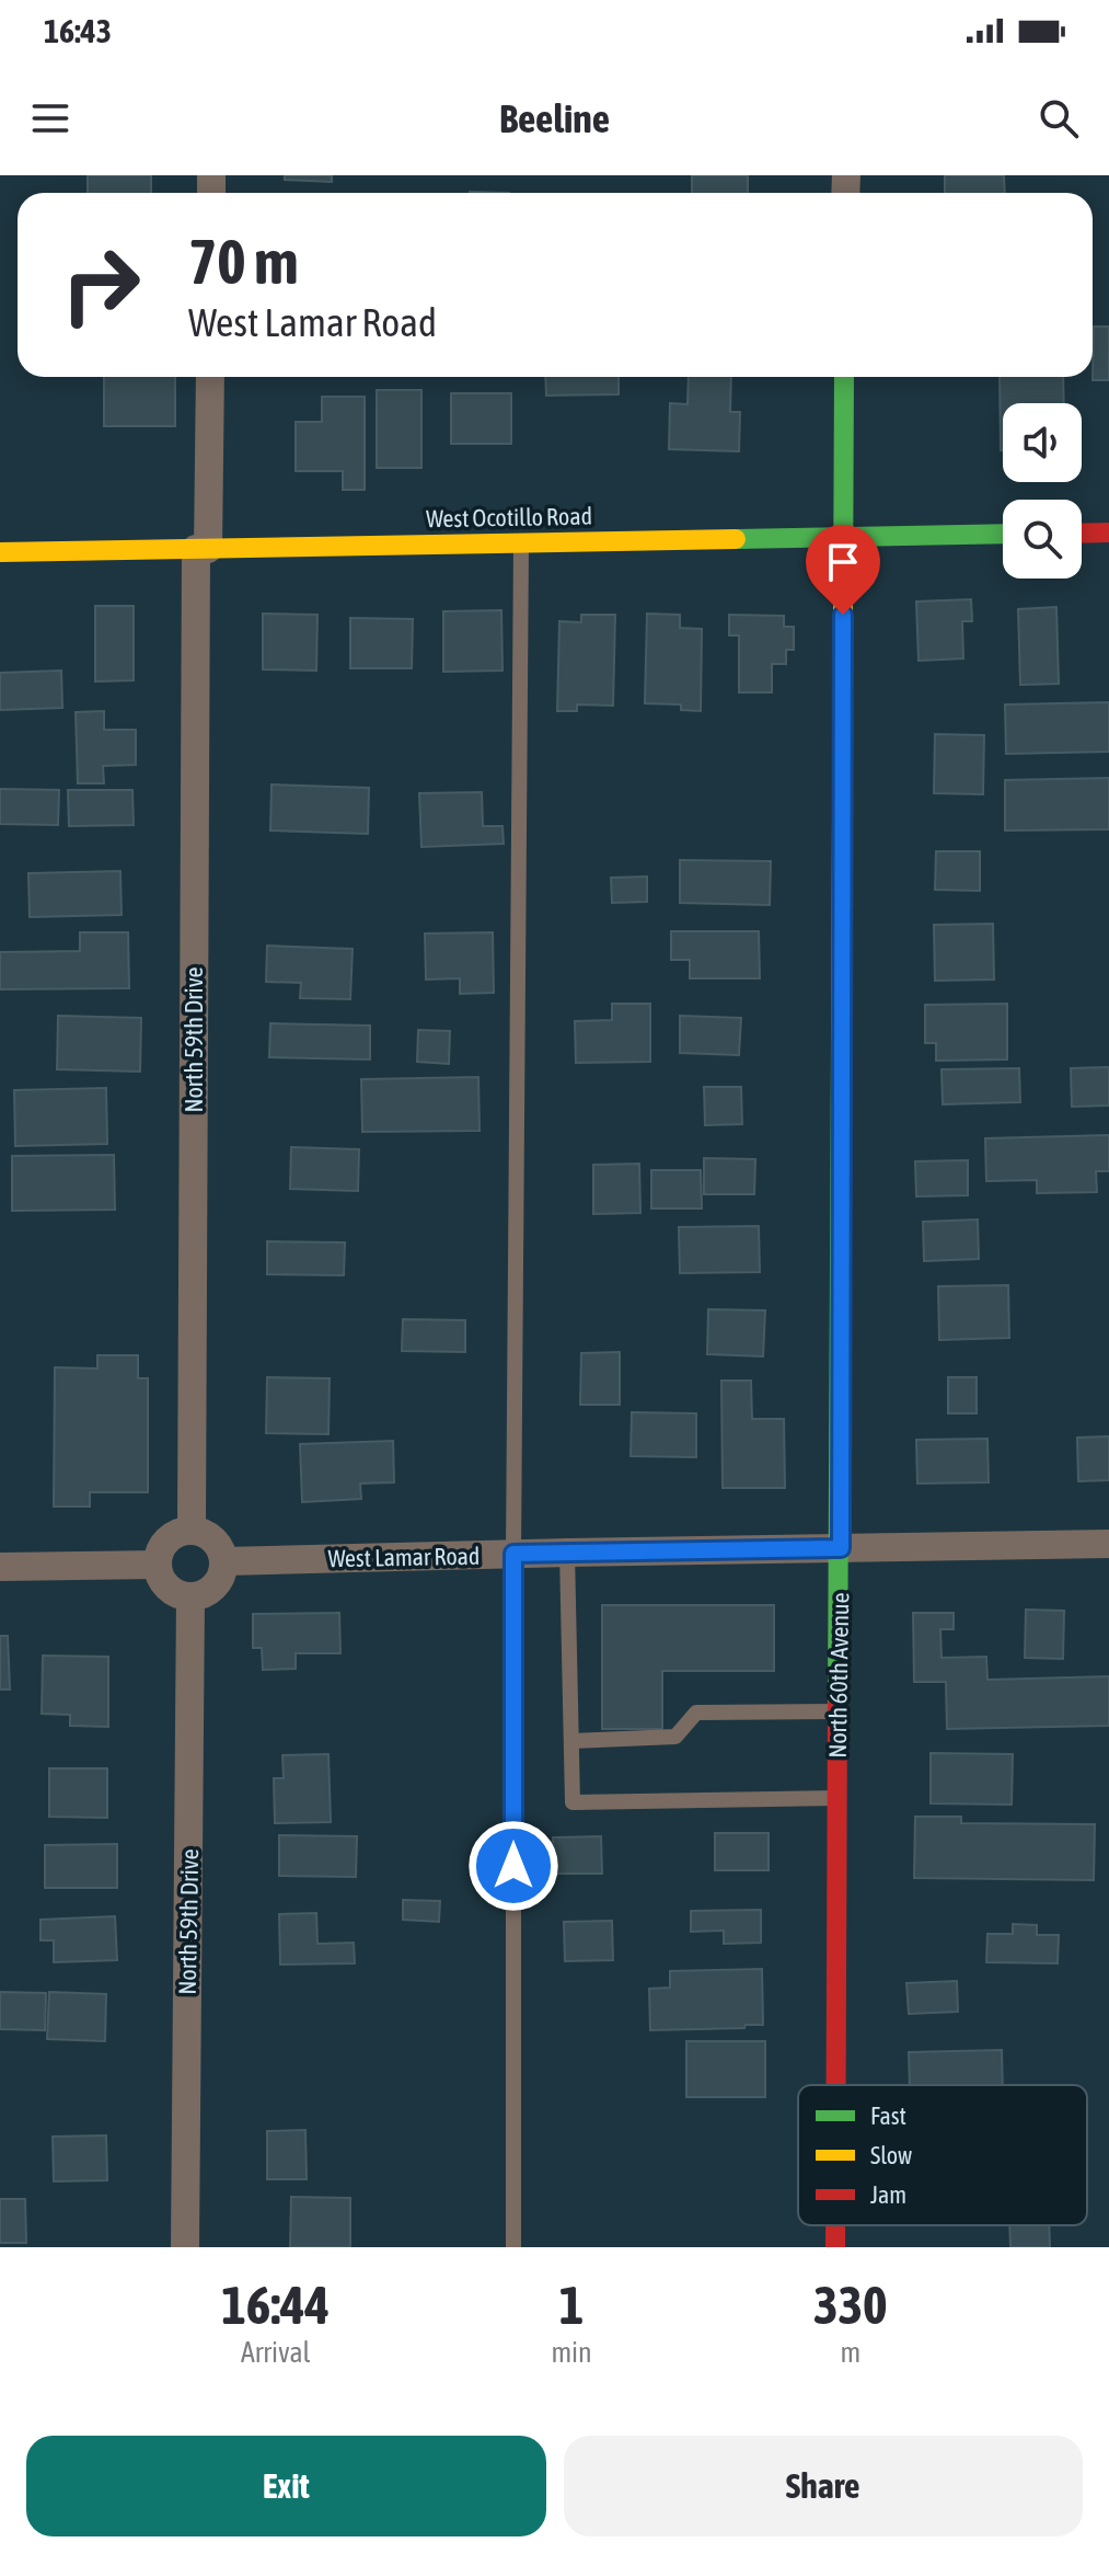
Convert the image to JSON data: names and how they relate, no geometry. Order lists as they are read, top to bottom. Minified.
{"streets":{"street":["West Ocotillo Road","North 59th Drive","West Lamar Road","North 60th Avenue"]},"crossings":[["West Ocotillo Road","North 59th Drive"],["West Ocotillo Road","North 60th Avenue"],["North 59th Drive","West Lamar Road"],["West Lamar Road","North 60th Avenue"]],"legend":["Fast","Slow","Jam"],"page":{"status":"16:43","header":"Beeline","turn":["70 m","West Lamar Road"],"eta":["16:44","Arrival","1","min","330","m"],"buttons":["Exit","Share"]}}
